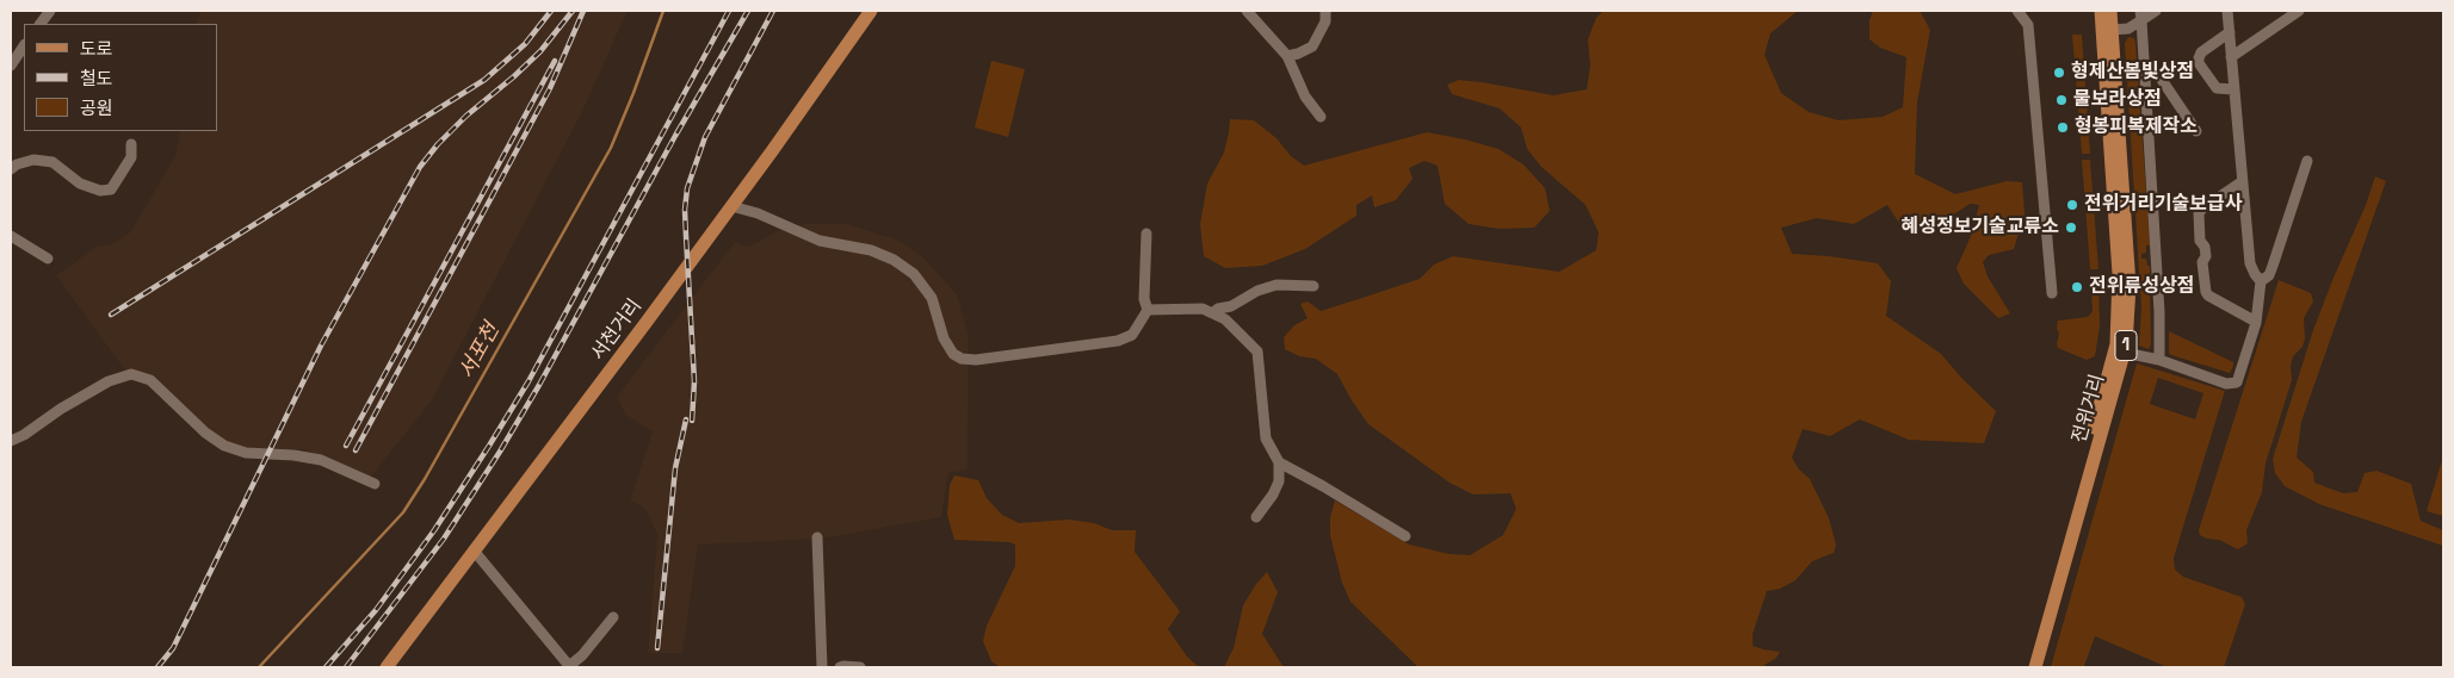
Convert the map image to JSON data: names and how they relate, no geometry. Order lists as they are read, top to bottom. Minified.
{"streets":{"main road":["서천거리","1","전위거리"]},"water":["서포천"],"places":["형제산봄빛상점","물보라상점","형봉피복제작소","전위거리기술보급사","혜성정보기술교류소","전위류성상점"],"legend":["도로","철도","공원"]}
